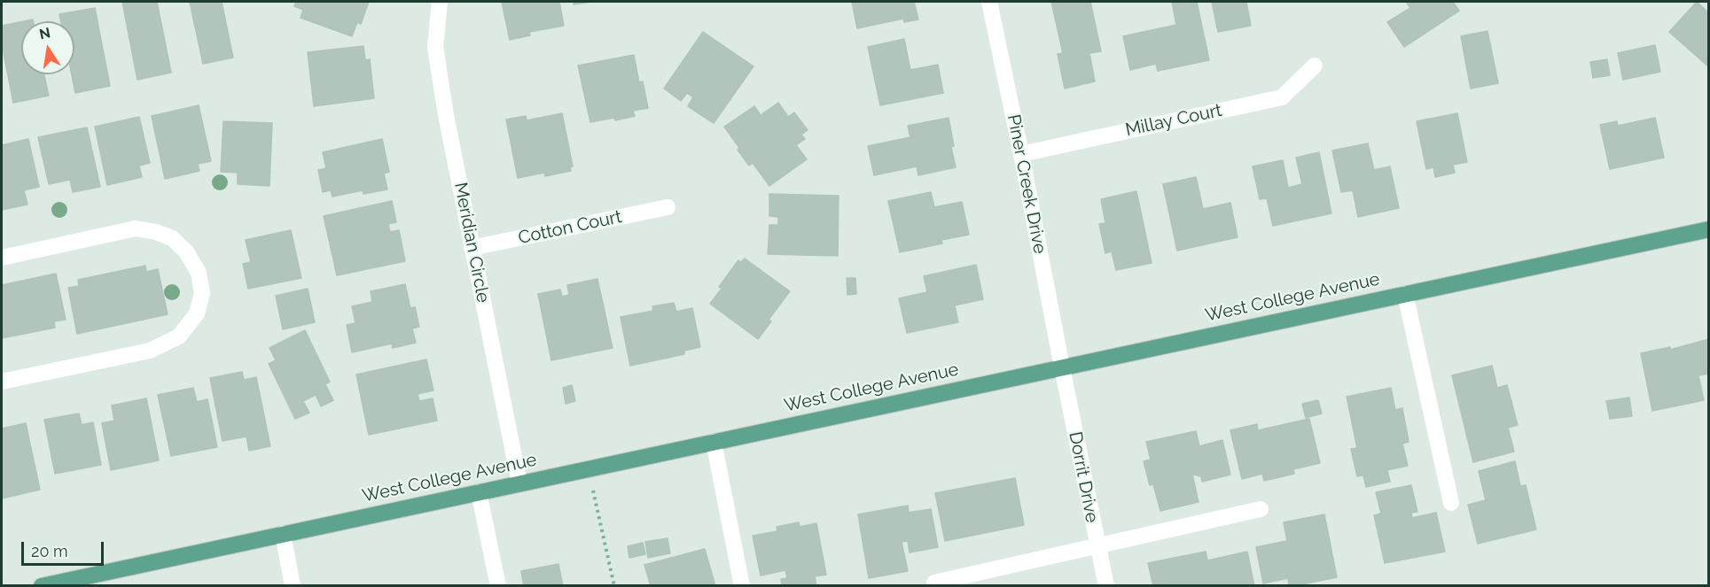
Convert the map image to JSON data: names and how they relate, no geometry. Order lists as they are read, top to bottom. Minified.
{"streets":{"main road":["West College Avenue"],"street":["Millay Court","Piner Creek Drive","Cotton Court","Meridian Circle","Dorrit Drive"]},"crossings":[["Millay Court","Piner Creek Drive"],["Piner Creek Drive","West College Avenue"],["Piner Creek Drive","Dorrit Drive"],["Cotton Court","Meridian Circle"],["Meridian Circle","West College Avenue"],["West College Avenue","Dorrit Drive"]],"scale_bar":"20 m","north":"top"}
